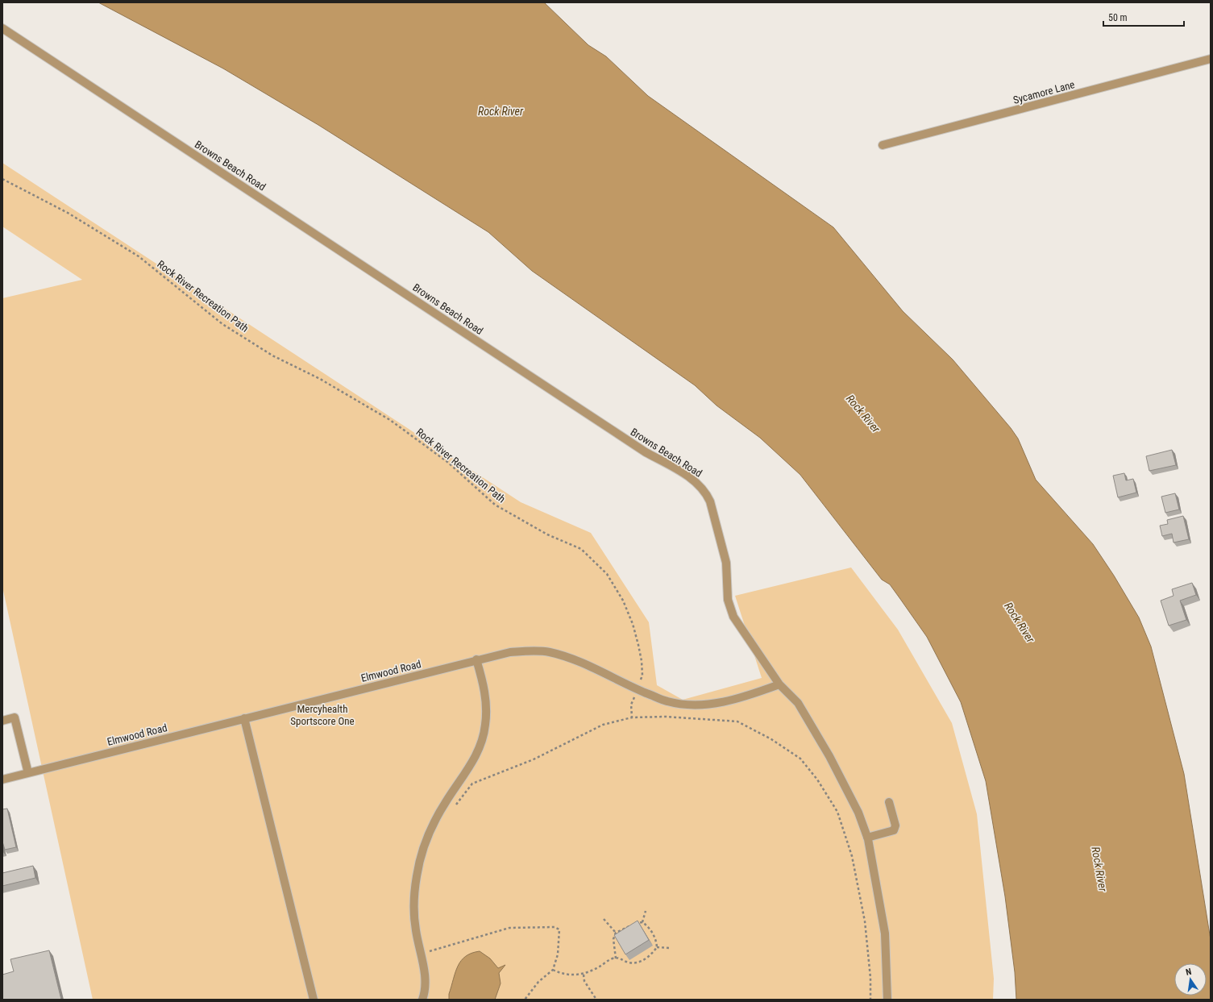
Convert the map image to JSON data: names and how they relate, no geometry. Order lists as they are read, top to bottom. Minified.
{"streets":{"street":["Sycamore Lane","Browns Beach Road","Elmwood Road"],"path":["Rock River Recreation Path"]},"crossings":[["Browns Beach Road","Elmwood Road"],["Rock River Recreation Path","Elmwood Road"]],"water":["Rock River"],"parks":["Mercyhealth Sportscore One"],"scale_bar":"50 m","north":"top"}
